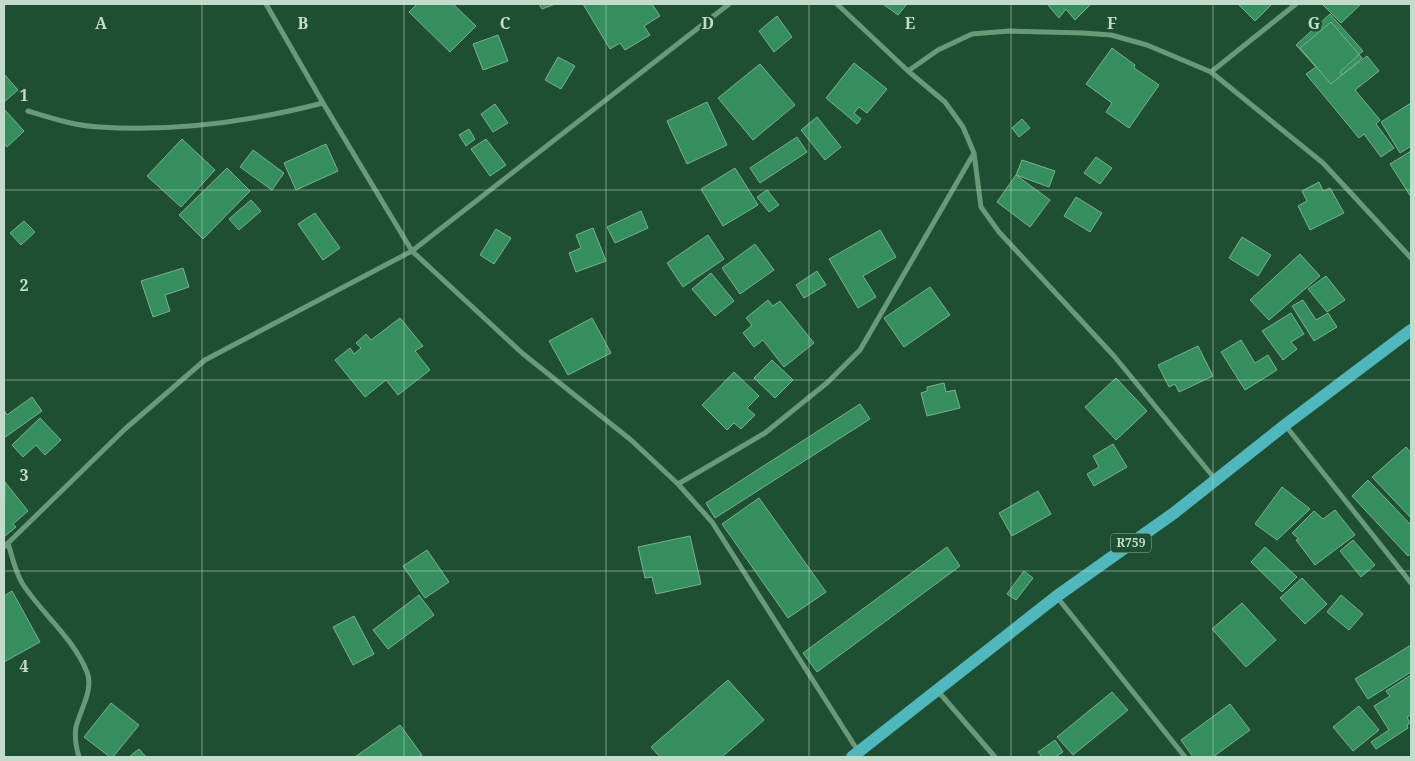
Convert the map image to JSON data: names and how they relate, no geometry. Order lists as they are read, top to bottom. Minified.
{"streets":{"main road":["R759"]},"grid":{"columns":["A","B","C","D","E","F","G"],"rows":["1","2","3","4"]}}
